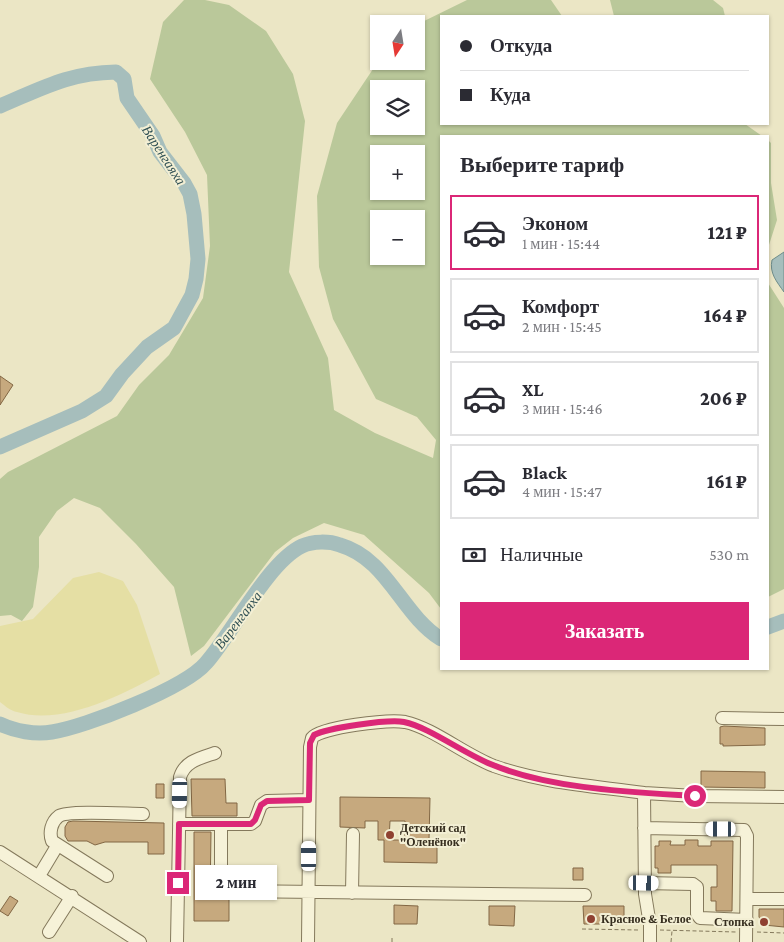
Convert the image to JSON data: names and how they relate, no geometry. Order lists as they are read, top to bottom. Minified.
{"water":["Варенгаяха"],"places":["Детский сад \"Оленёнок\"","Красное & Белое","Стопка"],"north":"bottom","page":{"map_buttons":["+","−"],"banner":["Откуда","Куда"],"heading":"Выберите тариф","list":[{"name":"Эконом","note":"1 мин · 15:44","value":"121 ₽"},{"name":"Комфорт","note":"2 мин · 15:45","value":"164 ₽"},{"name":"XL","note":"3 мин · 15:46","value":"206 ₽"},{"name":"Black","note":"4 мин · 15:47","value":"161 ₽"}],"pay":["Наличные","530 m"],"buttons":"Заказать","bubble":"2 мин"}}
